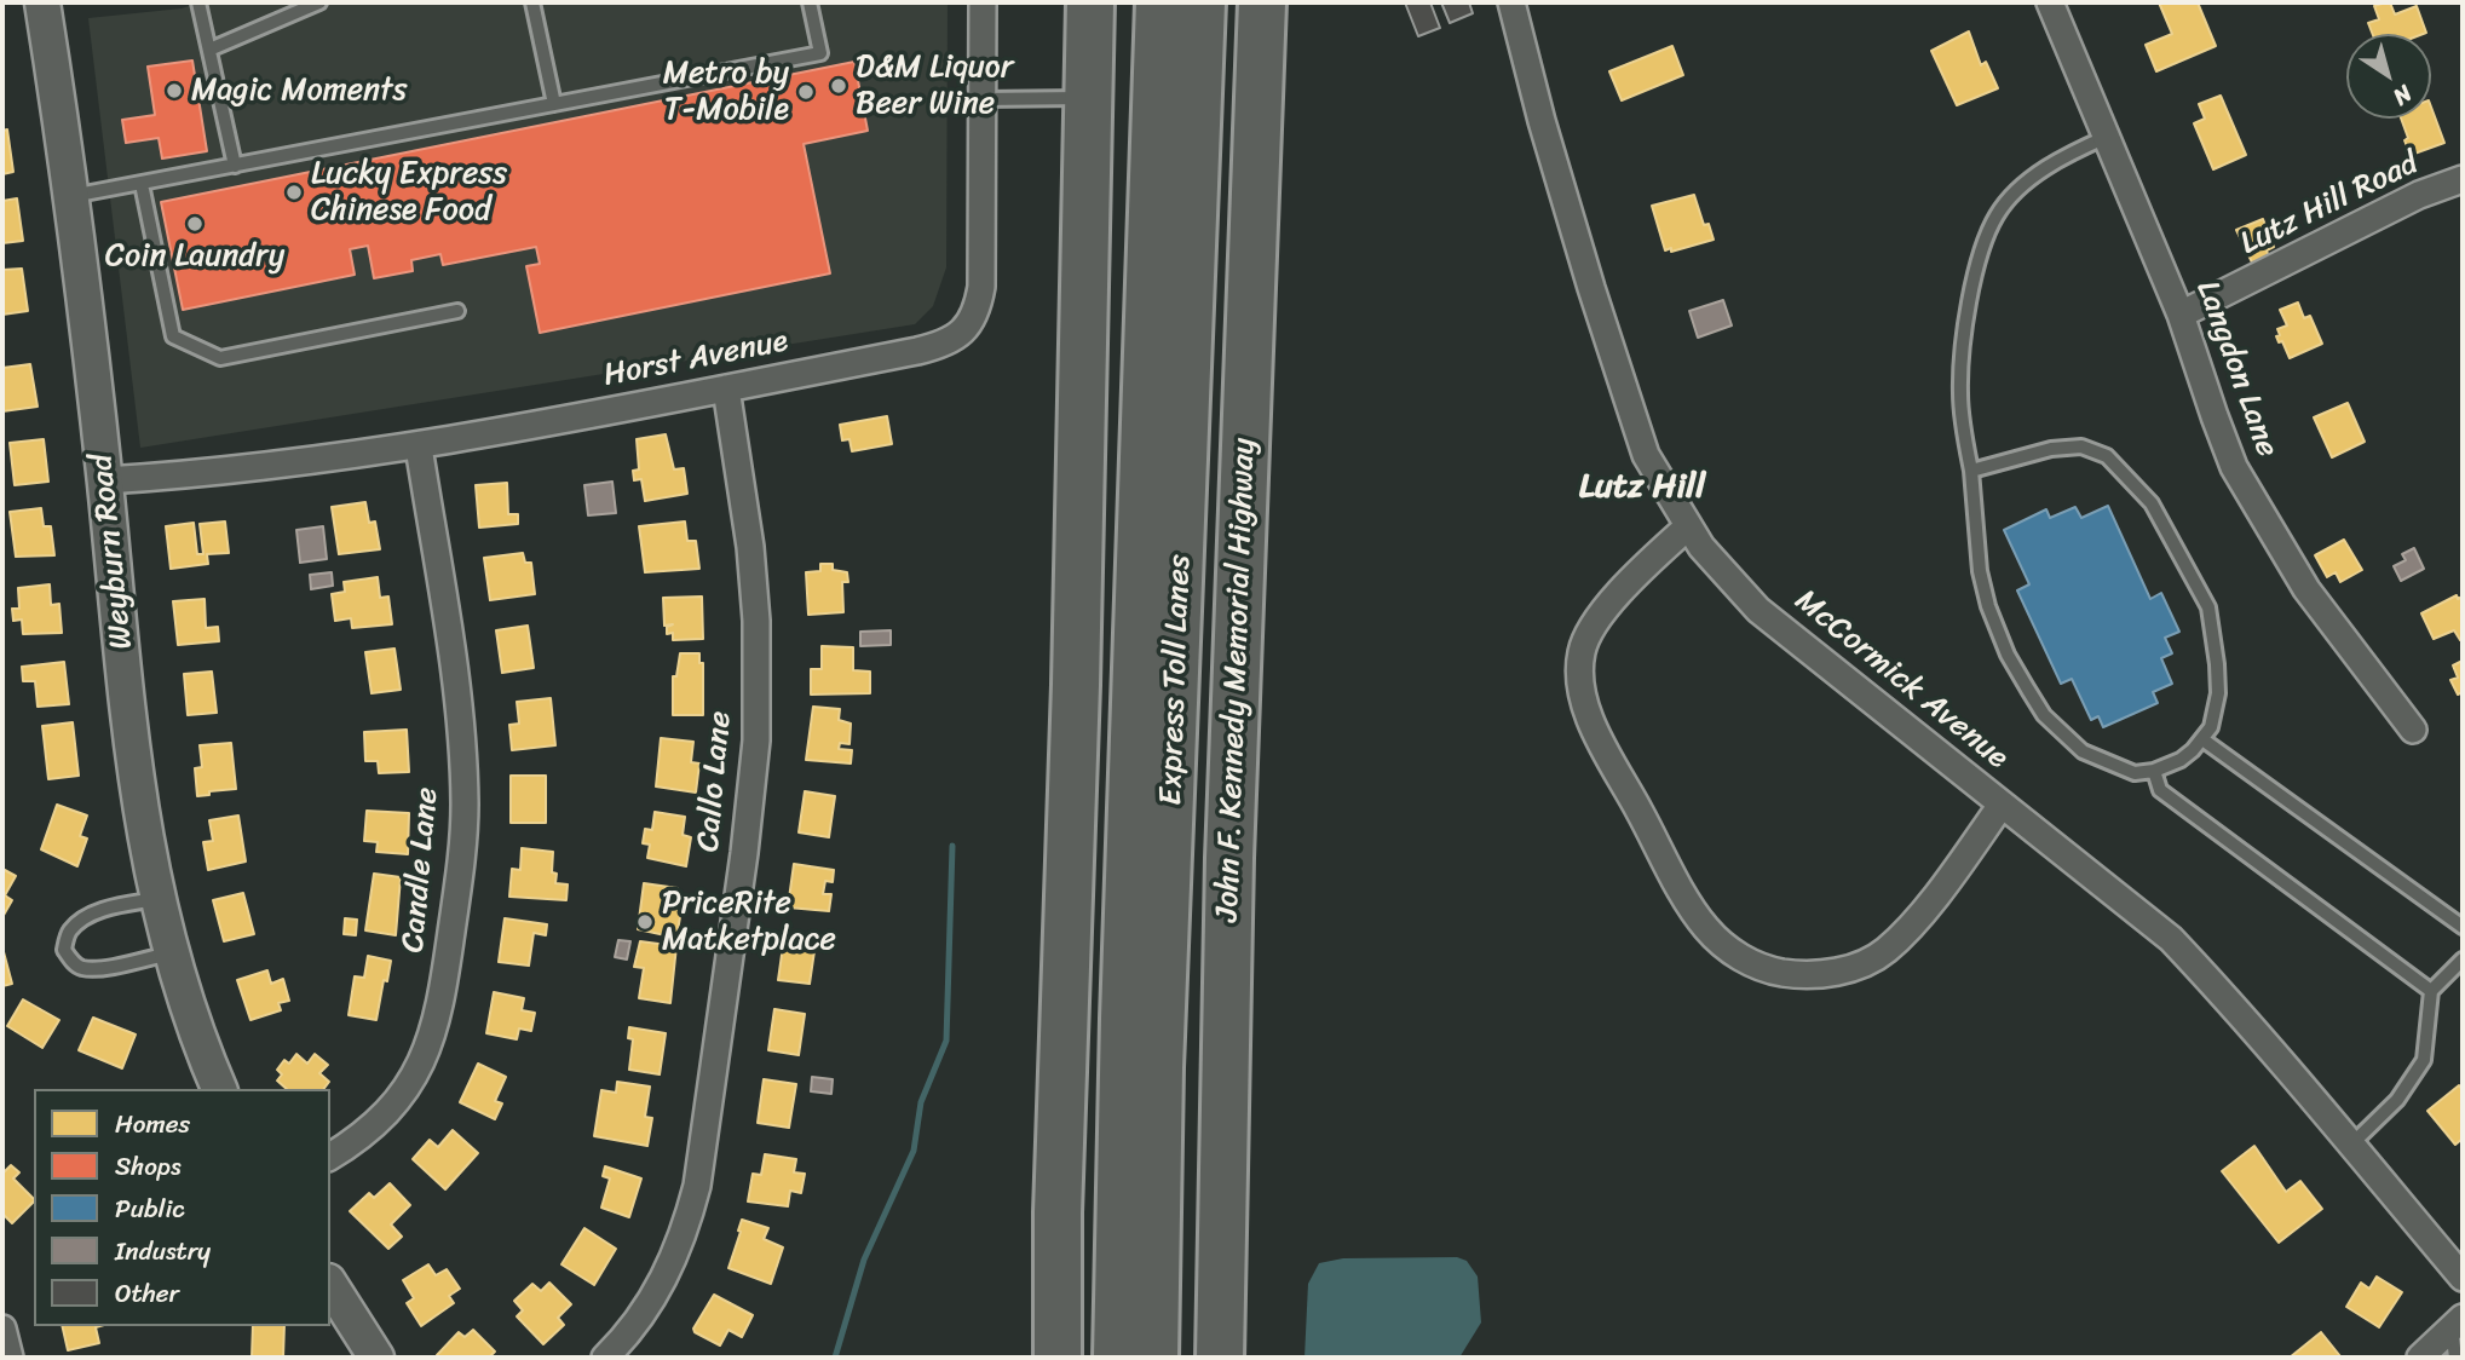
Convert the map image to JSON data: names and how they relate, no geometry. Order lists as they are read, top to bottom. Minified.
{"streets":{"highway":["Express Toll Lanes","John F. Kennedy Memorial Highway"],"street":["Lutz Hill Road","Horst Avenue","Langdon Lane","Weyburn Road","McCormick Avenue","Callo Lane","Candle Lane"]},"crossings":[["Lutz Hill Road","Langdon Lane"],["Horst Avenue","Weyburn Road"],["Horst Avenue","Callo Lane"],["Horst Avenue","Candle Lane"]],"districts":["Lutz Hill"],"places":["D&M Liquor Beer Wine","Magic Moments","Metro by T-Mobile","Lucky Express Chinese Food","Coin Laundry","PriceRite Matketplace"],"legend":["Homes","Shops","Public","Industry","Other"],"north":"bottom right"}
